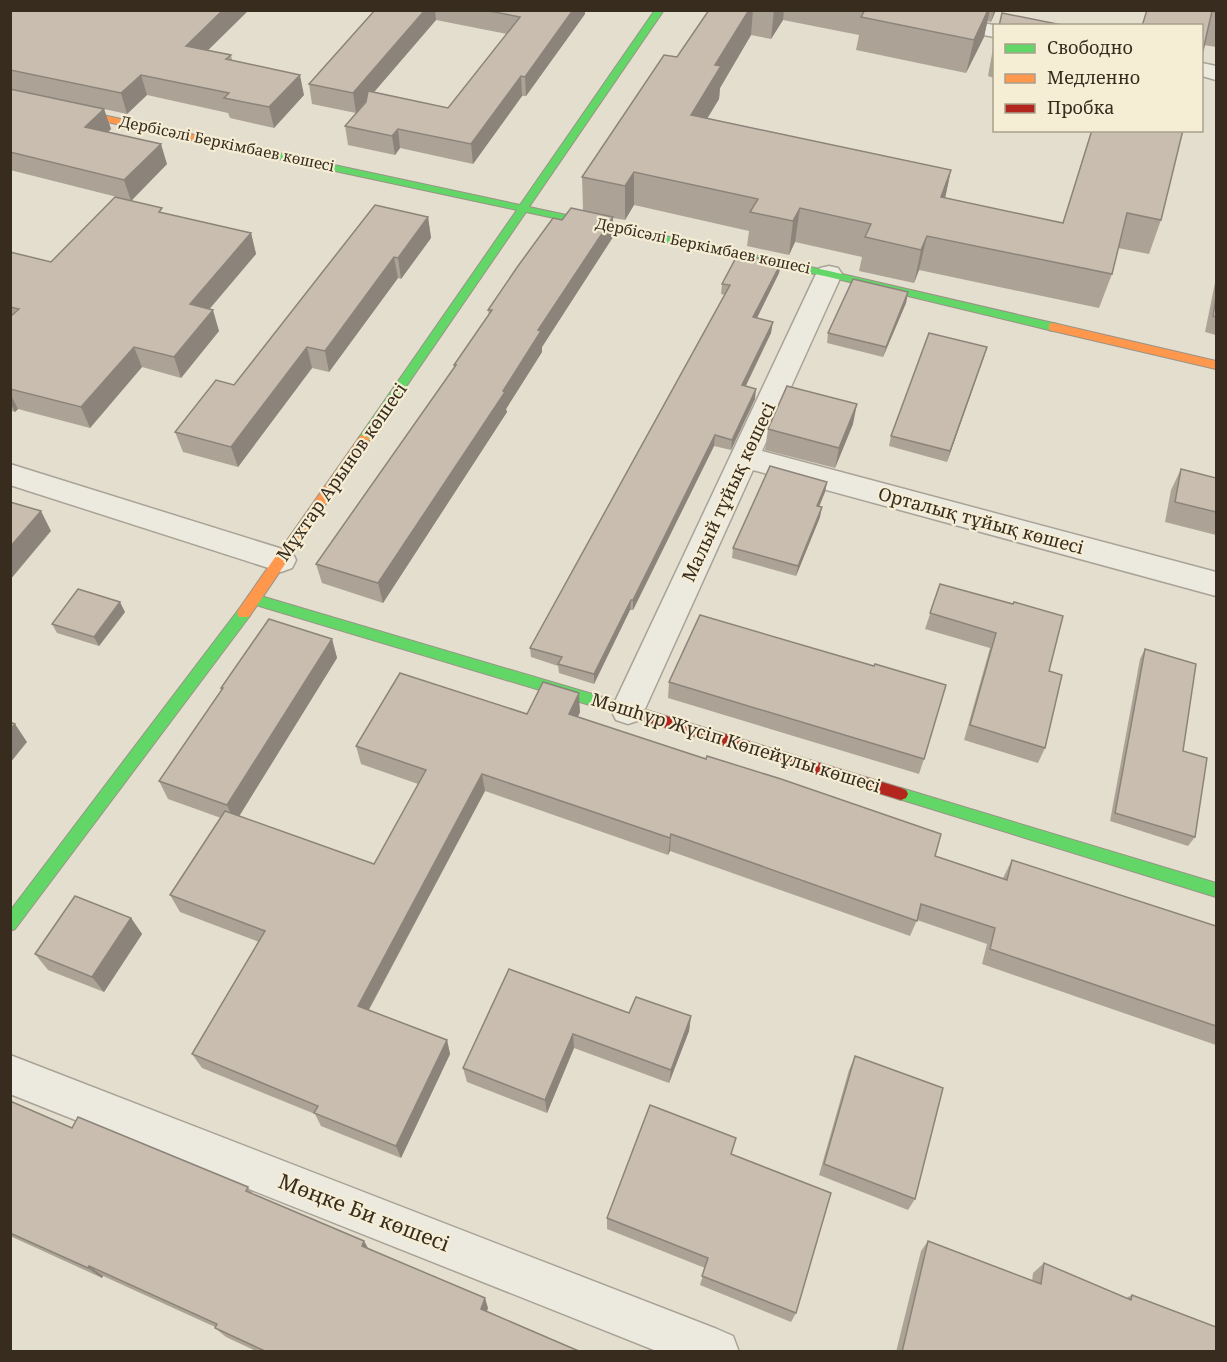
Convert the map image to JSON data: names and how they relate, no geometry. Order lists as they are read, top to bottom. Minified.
{"streets":{"street":["Дербісәлі Беркімбаев көшесі","Мұхтар Арынов көшесі","Малый тұйық көшесі","Орталық тұйық көшесі","Мәшһүр Жүсіп Көпейұлы көшесі","Мөңке Би көшесі"]},"crossings":[["Дербісәлі Беркімбаев көшесі","Мұхтар Арынов көшесі"],["Дербісәлі Беркімбаев көшесі","Малый тұйық көшесі"],["Мұхтар Арынов көшесі","Мәшһүр Жүсіп Көпейұлы көшесі"],["Малый тұйық көшесі","Орталық тұйық көшесі"],["Малый тұйық көшесі","Мәшһүр Жүсіп Көпейұлы көшесі"]],"legend":["Свободно","Медленно","Пробка"]}
